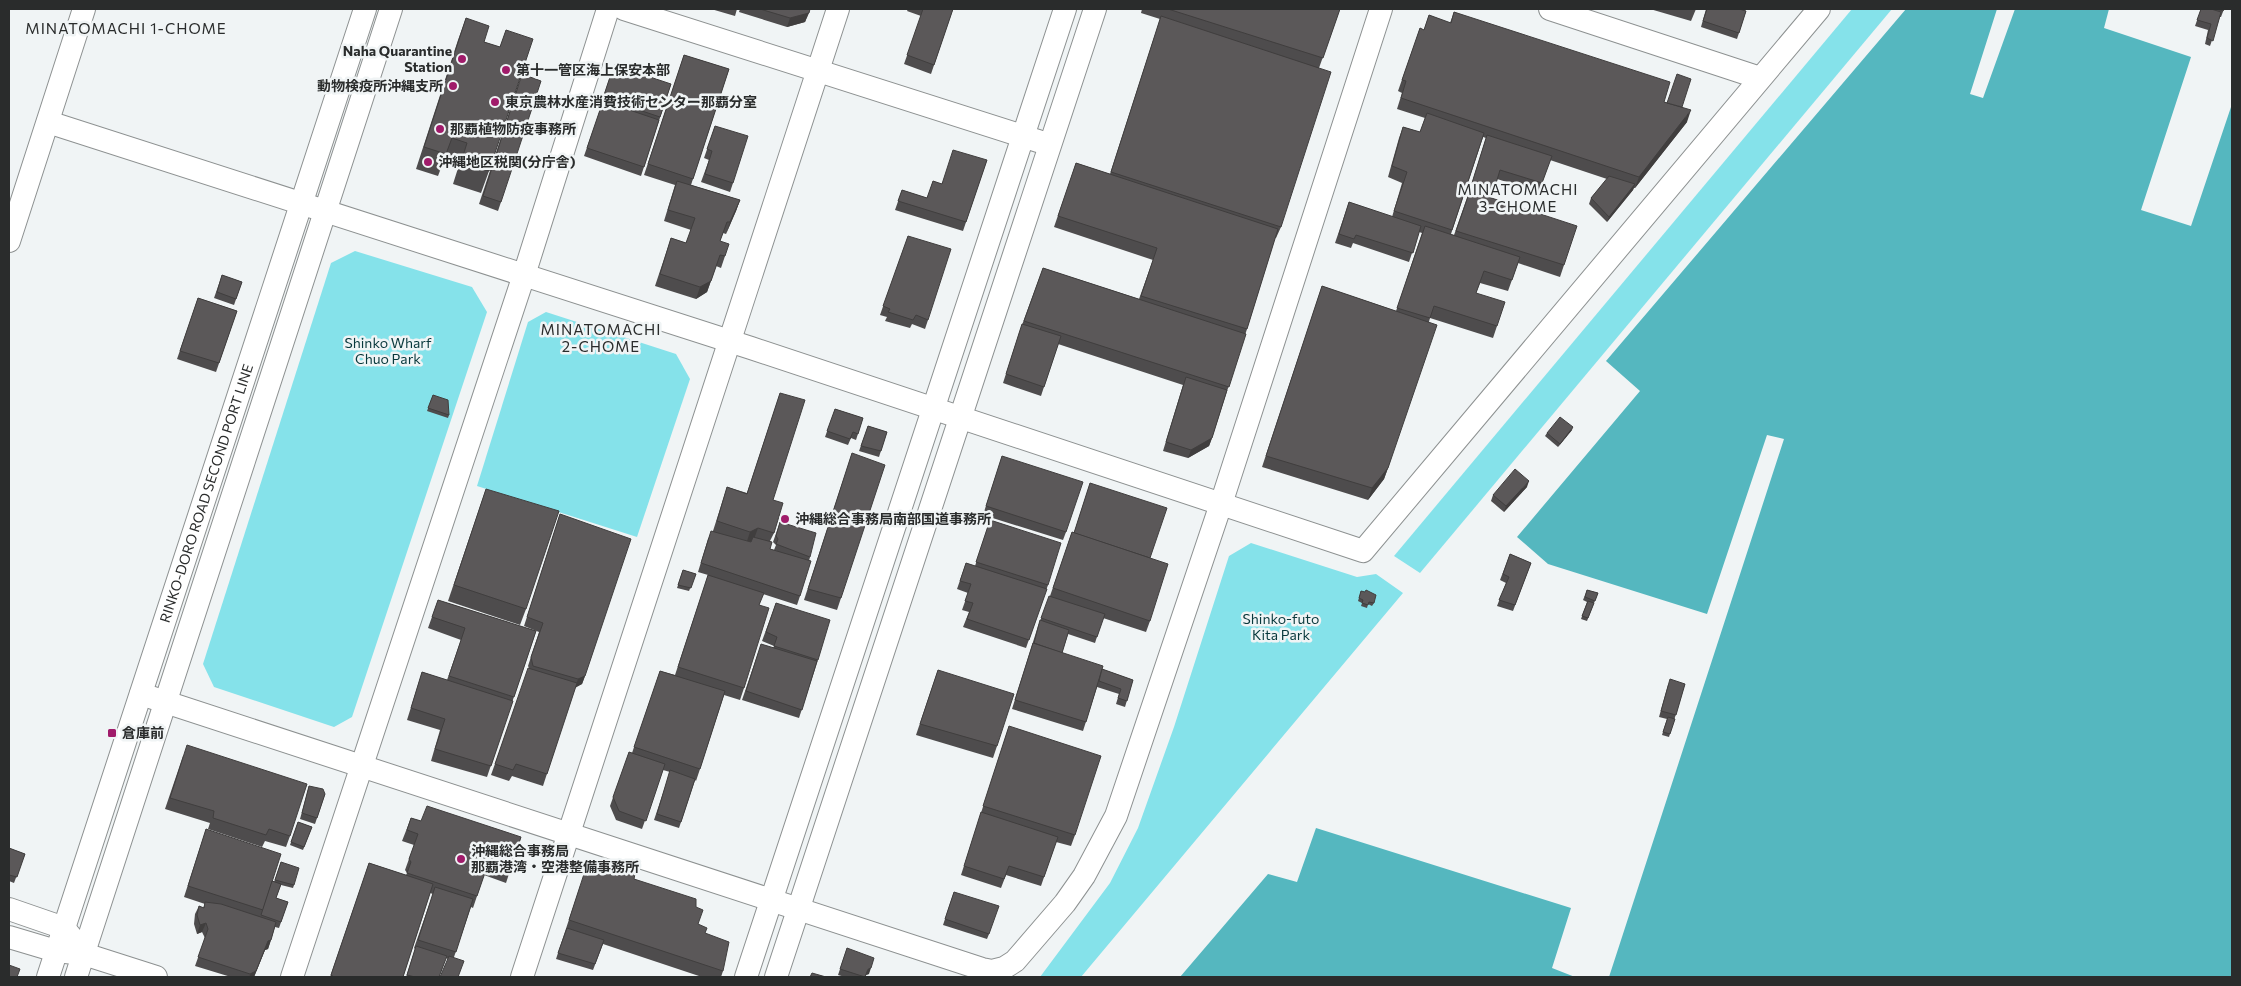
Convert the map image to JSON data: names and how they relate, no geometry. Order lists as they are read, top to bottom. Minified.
{"streets":{"street":["RINKO-DORO ROAD SECOND PORT LINE"]},"districts":["MINATOMACHI 1-CHOME","MINATOMACHI 3-CHOME","MINATOMACHI 2-CHOME"],"parks":["Shinko Wharf Chuo Park","Shinko-futo Kita Park"],"places":{"other":["Naha Quarantine Station","第十一管区海上保安本部","動物検疫所沖縄支所","東京農林水産消費技術センター那覇分室","那覇植物防疫事務所","沖縄地区税関(分庁舎)","沖縄総合事務局南部国道事務所","沖縄総合事務局 那覇港湾・空港整備事務所"],"transit":["倉庫前"]}}
